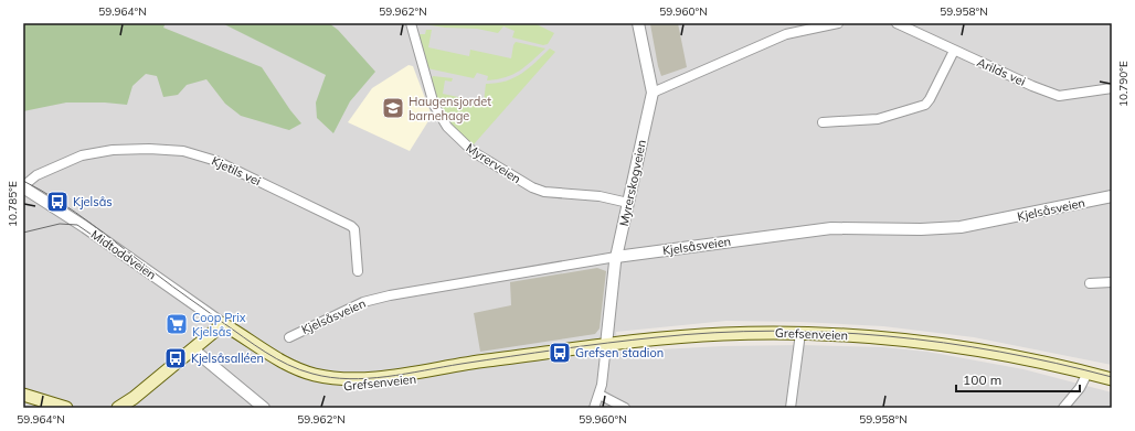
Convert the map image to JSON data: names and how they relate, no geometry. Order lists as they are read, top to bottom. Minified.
{"streets":{"main road":["Grefsenveien"],"street":["Arilds vei","Myrerveien","Kjetils vei","Myrerskogveien","Kjelsåsveien","Midtoddveien"]},"crossings":[["Myrerveien","Myrerskogveien"],["Kjetils vei","Midtoddveien"],["Myrerskogveien","Kjelsåsveien"],["Myrerskogveien","Grefsenveien"],["Midtoddveien","Grefsenveien"]],"places":{"school or university":["Haugensjordet barnehage"],"bus stop":["Kjelsås","Grefsen stadion","Kjelsåsalléen"],"supermarket":["Coop Prix Kjelsås"]},"scale_bar":"100 m","coordinates":["59.964°N","59.962°N","59.960°N","59.958°N","10.790°E","10.785°E"]}
